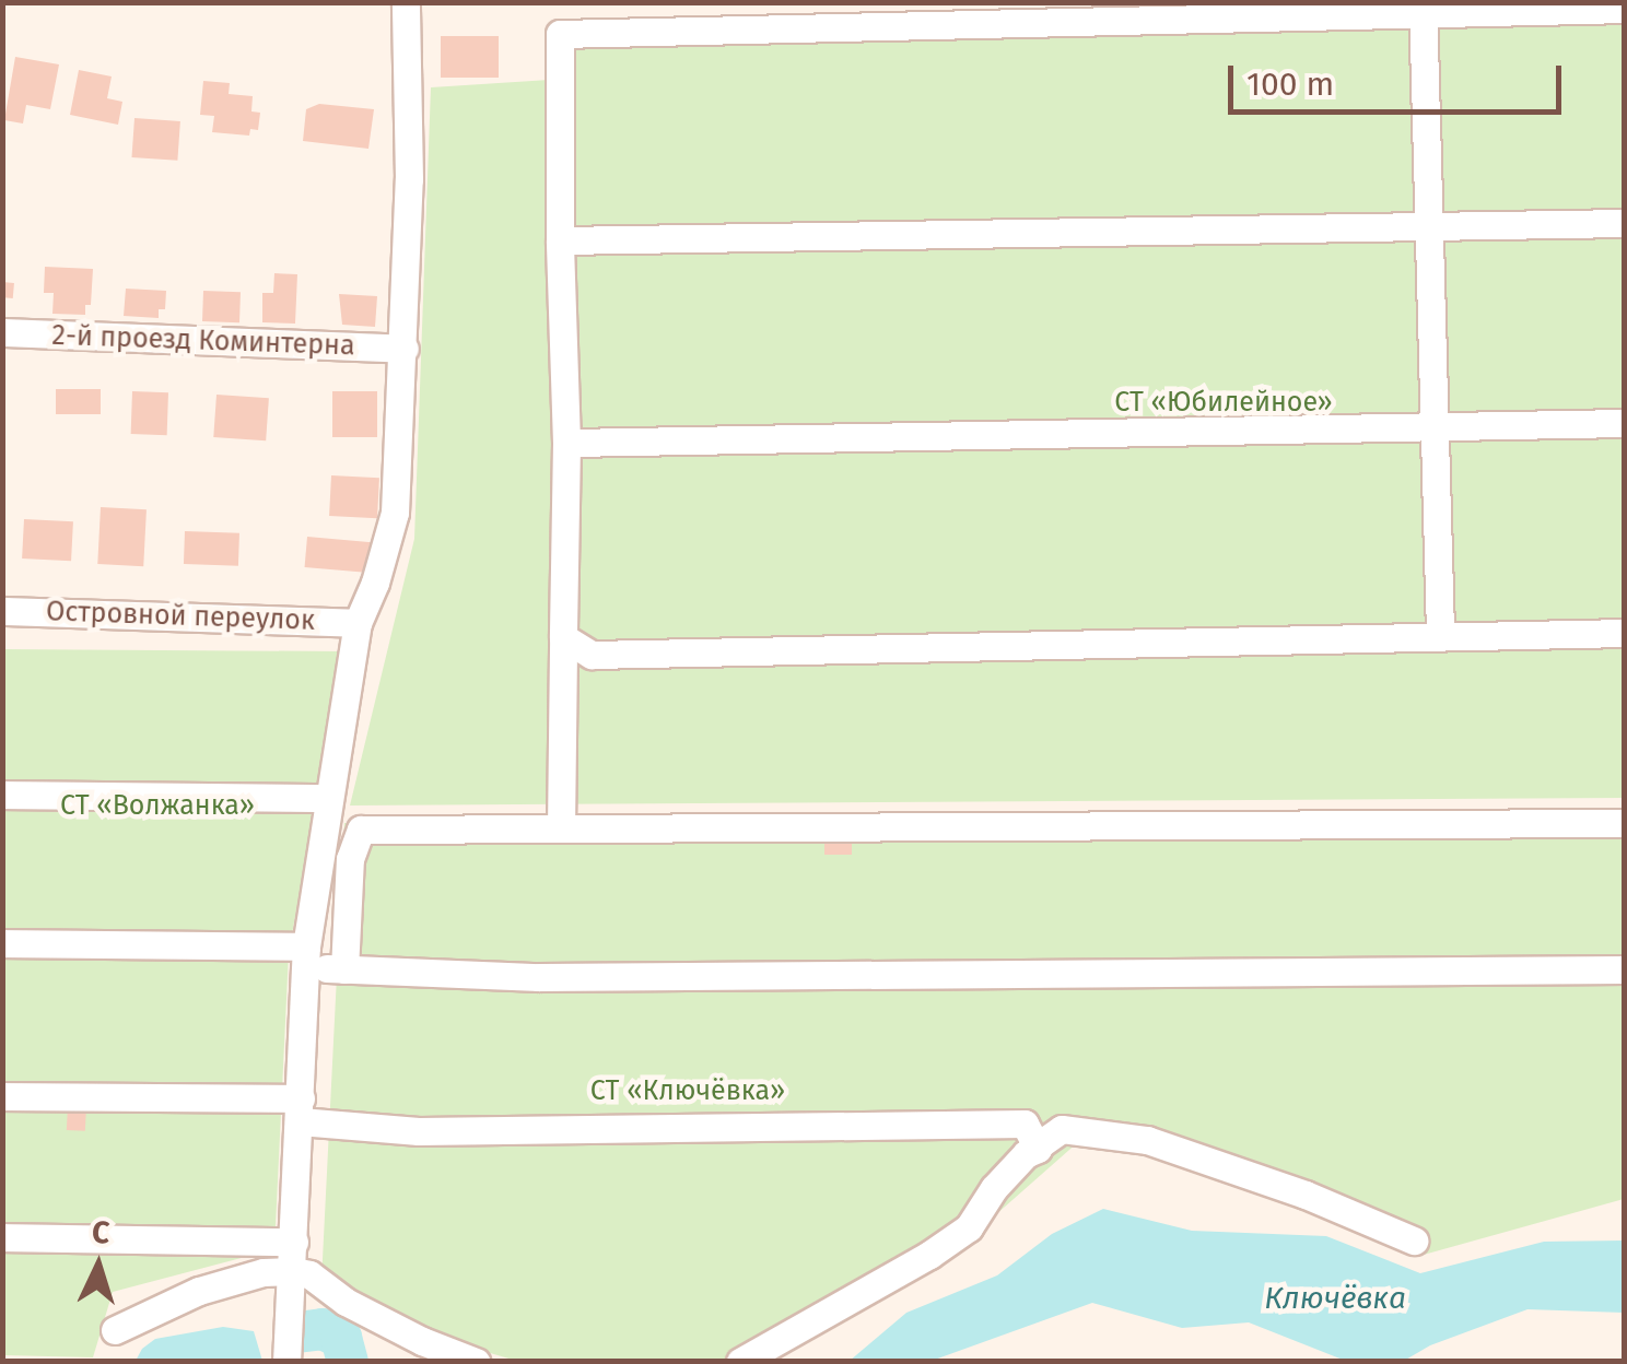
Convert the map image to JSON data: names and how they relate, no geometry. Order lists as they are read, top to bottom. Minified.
{"streets":{"street":["2-й проезд Коминтерна","Островной переулок"]},"water":["Ключёвка"],"parks":["СТ «Юбилейное»","СТ «Волжанка»","СТ «Ключёвка»"],"scale_bar":"100 m","north":"top"}
